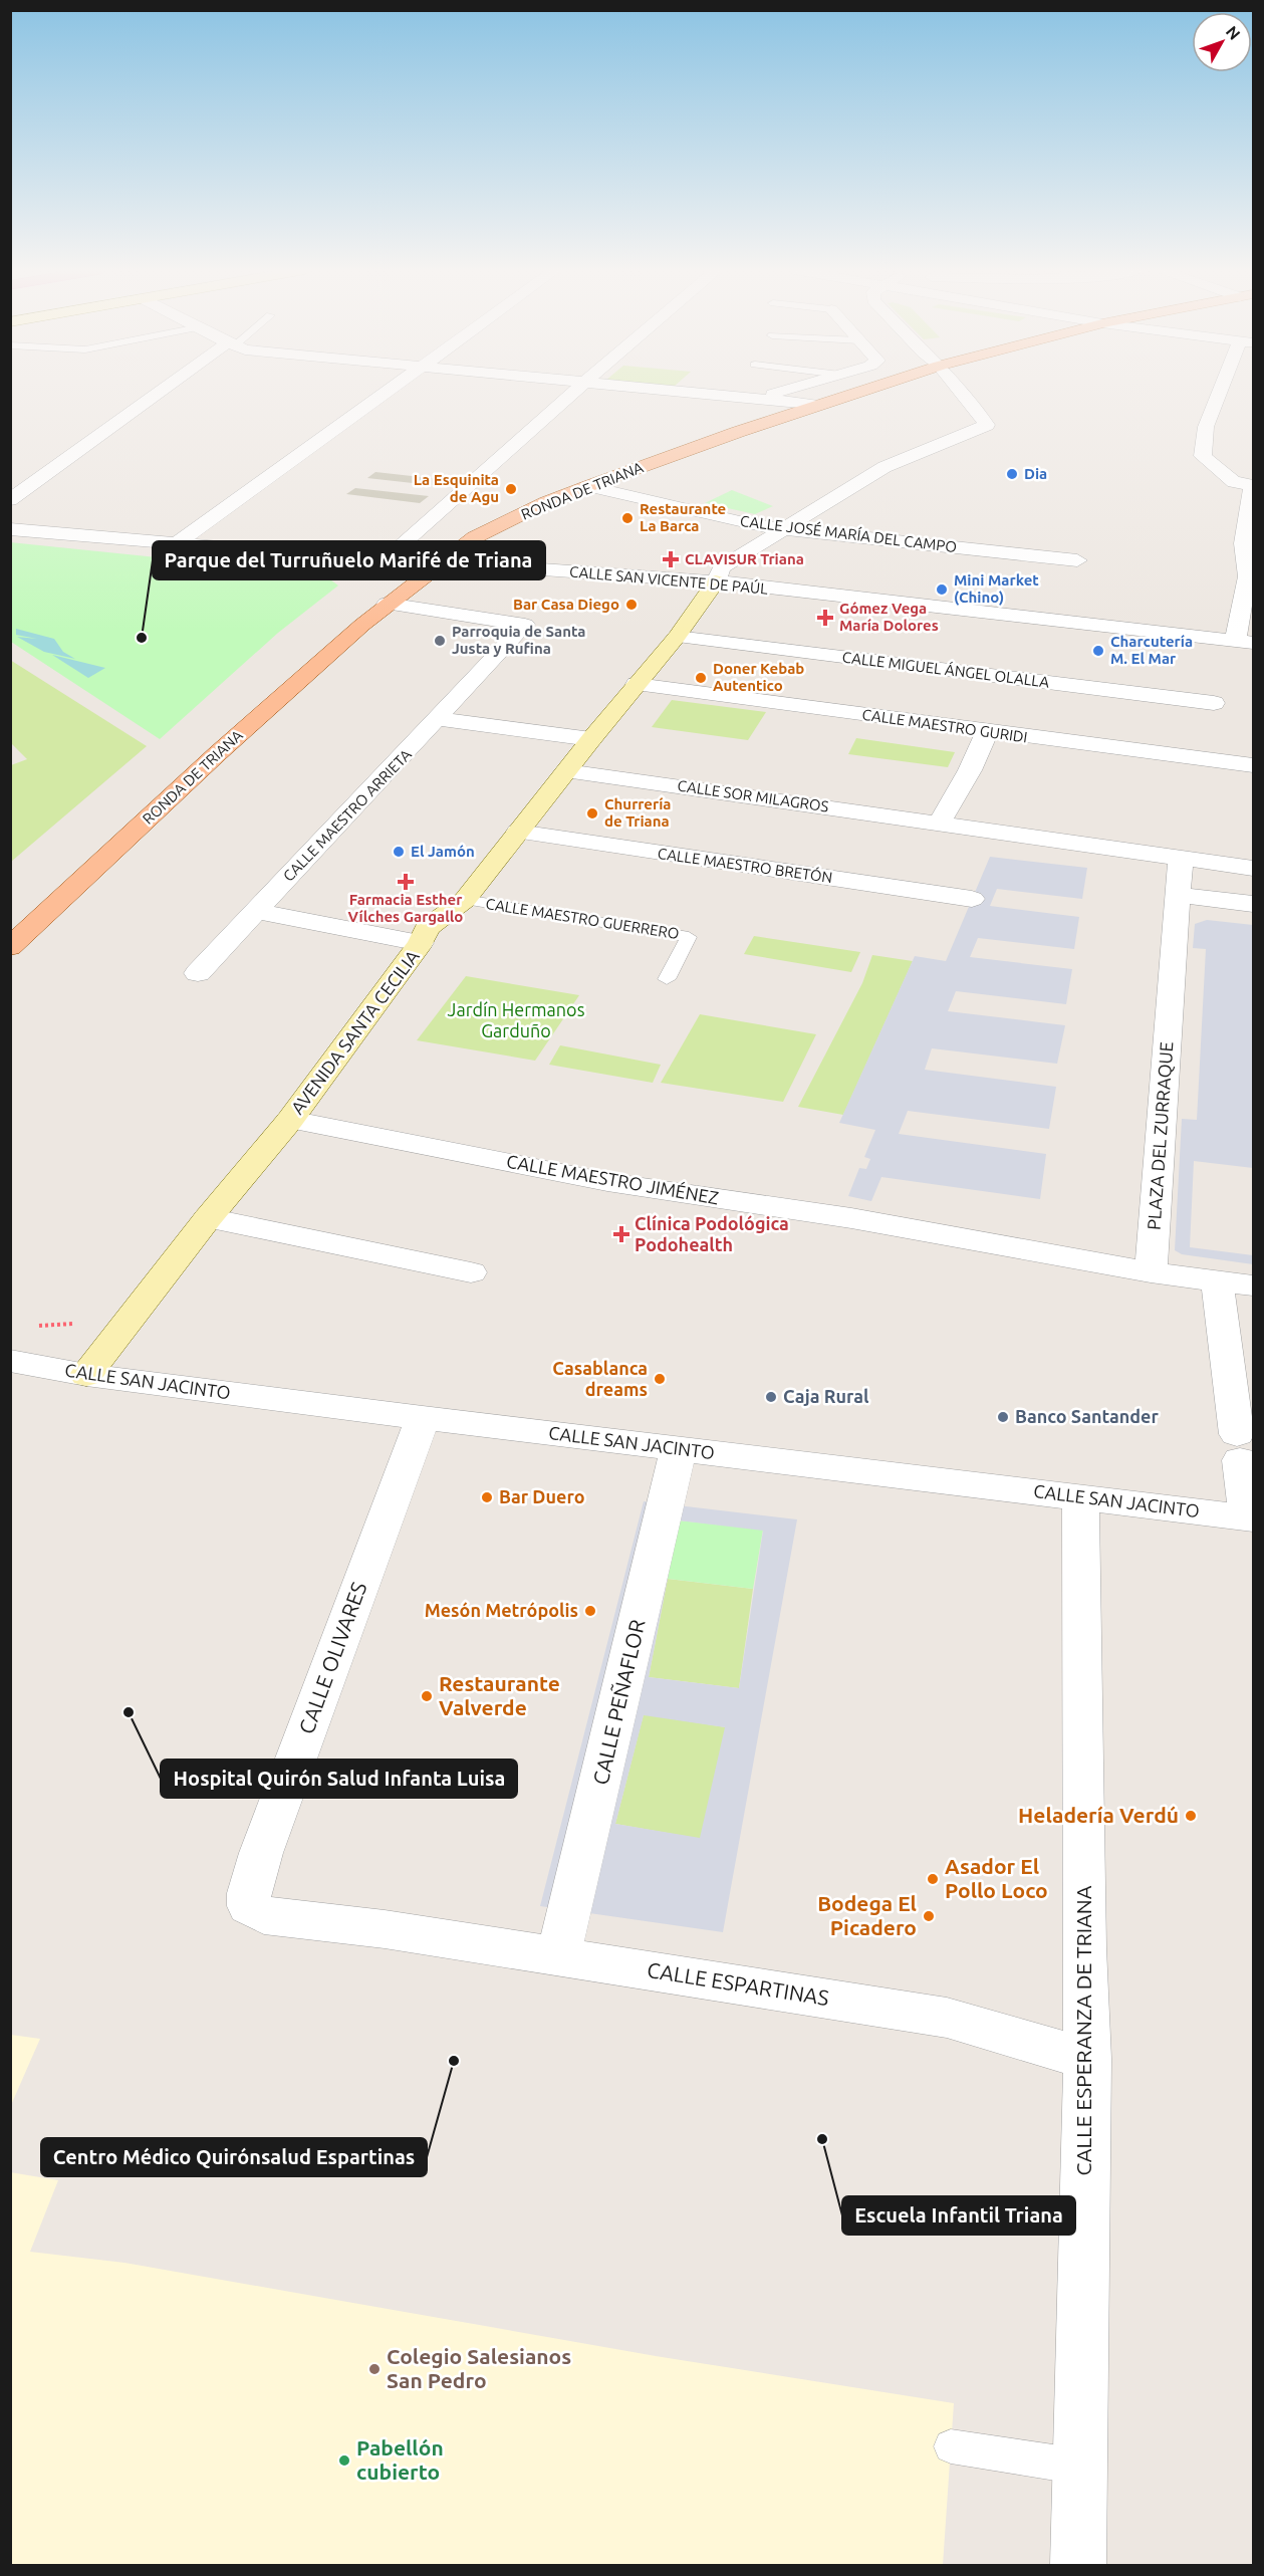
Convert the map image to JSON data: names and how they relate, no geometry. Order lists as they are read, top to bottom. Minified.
{"streets":{"main road":["RONDA DE TRIANA"],"street":["CALLE JOSÉ MARÍA DEL CAMPO","CALLE SAN VICENTE DE PAÚL","CALLE MIGUEL ÁNGEL OLALLA","CALLE MAESTRO GURIDI","CALLE SOR MILAGROS","CALLE MAESTRO ARRIETA","CALLE MAESTRO BRETÓN","AVENIDA SANTA CECILIA","PLAZA DEL ZURRAQUE","CALLE MAESTRO JIMÉNEZ","CALLE SAN JACINTO","CALLE OLIVARES","CALLE PEÑAFLOR","CALLE ESPARTINAS","CALLE ESPERANZA DE TRIANA"],"lane":["CALLE MAESTRO GUERRERO"]},"crossings":[["RONDA DE TRIANA","CALLE JOSÉ MARÍA DEL CAMPO"],["RONDA DE TRIANA","CALLE SAN VICENTE DE PAÚL"],["RONDA DE TRIANA","CALLE MAESTRO ARRIETA"],["CALLE SAN VICENTE DE PAÚL","AVENIDA SANTA CECILIA"],["CALLE MIGUEL ÁNGEL OLALLA","AVENIDA SANTA CECILIA"],["CALLE MAESTRO GURIDI","AVENIDA SANTA CECILIA"],["CALLE SOR MILAGROS","AVENIDA SANTA CECILIA"],["CALLE SOR MILAGROS","PLAZA DEL ZURRAQUE"],["CALLE MAESTRO BRETÓN","AVENIDA SANTA CECILIA"],["CALLE MAESTRO GUERRERO","AVENIDA SANTA CECILIA"],["AVENIDA SANTA CECILIA","CALLE MAESTRO JIMÉNEZ"],["AVENIDA SANTA CECILIA","CALLE SAN JACINTO"],["PLAZA DEL ZURRAQUE","CALLE MAESTRO JIMÉNEZ"],["CALLE SAN JACINTO","CALLE OLIVARES"],["CALLE SAN JACINTO","CALLE PEÑAFLOR"],["CALLE SAN JACINTO","CALLE ESPERANZA DE TRIANA"],["CALLE OLIVARES","CALLE ESPARTINAS"],["CALLE PEÑAFLOR","CALLE ESPARTINAS"],["CALLE ESPARTINAS","CALLE ESPERANZA DE TRIANA"]],"parks":["Jardín Hermanos Garduño"],"places":{"other":["Dia","La Esquinita de Agu","Restaurante La Barca","Mini Market (Chino)","Bar Casa Diego","Parque del Turruñuelo Marifé de Triana","Parroquia de Santa Justa y Rufina","Charcutería M. El Mar","Doner Kebab Autentico","Churrería de Triana","El Jamón","Casablanca dreams","Caja Rural","Banco Santander","Bar Duero","Mesón Metrópolis","Restaurante Valverde","Hospital Quirón Salud Infanta Luisa","Heladería Verdú","Asador El Pollo Loco","Bodega El Picadero","Centro Médico Quirónsalud Espartinas","Escuela Infantil Triana","Colegio Salesianos San Pedro","Pabellón cubierto"],"health":["CLAVISUR Triana","Gómez Vega María Dolores","Farmacia Esther Vílches Gargallo","Clínica Podológica Podohealth"]},"north":"top right"}
